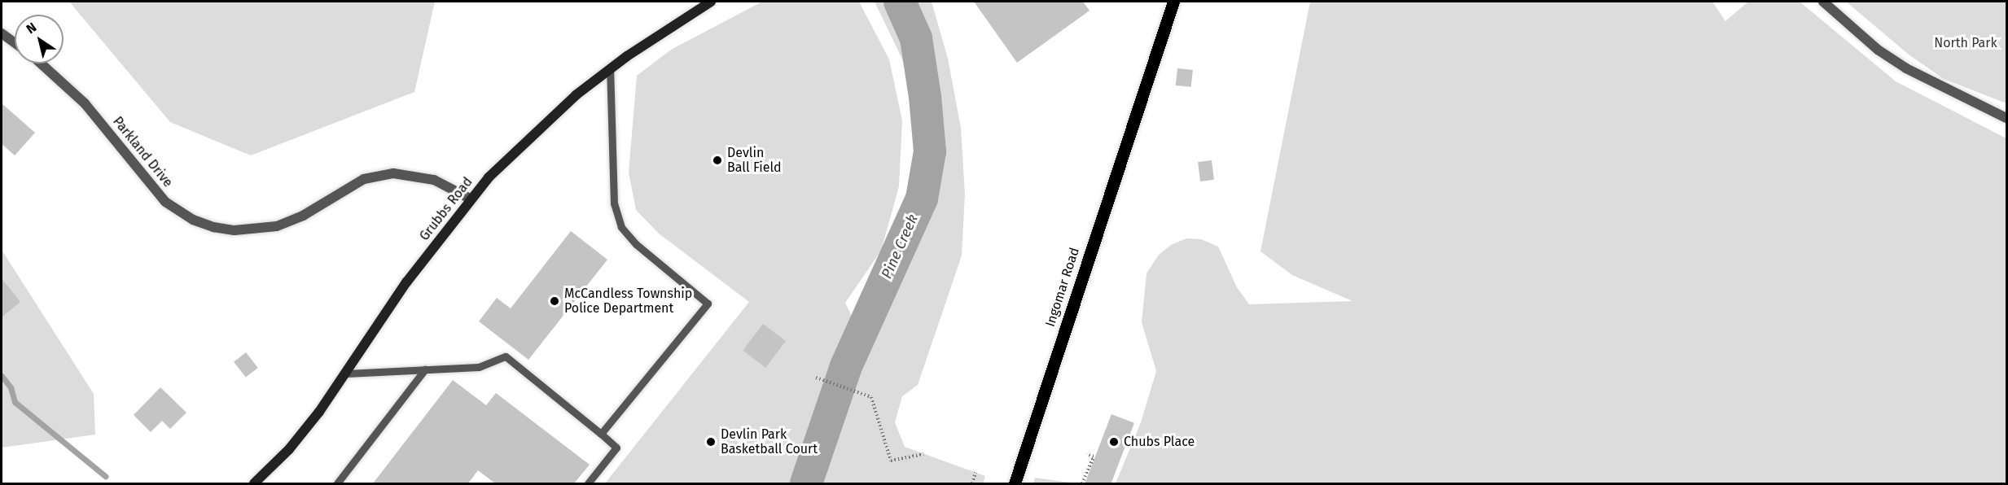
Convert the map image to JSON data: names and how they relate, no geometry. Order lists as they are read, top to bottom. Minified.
{"streets":{"main road":["Ingomar Road"],"street":["Parkland Drive","Grubbs Road"]},"crossings":[["Parkland Drive","Grubbs Road"]],"water":["Pine Creek"],"parks":["North Park"],"places":["Devlin Ball Field","McCandless Township Police Department","Devlin Park Basketball Court","Chubs Place"],"north":"top left"}
